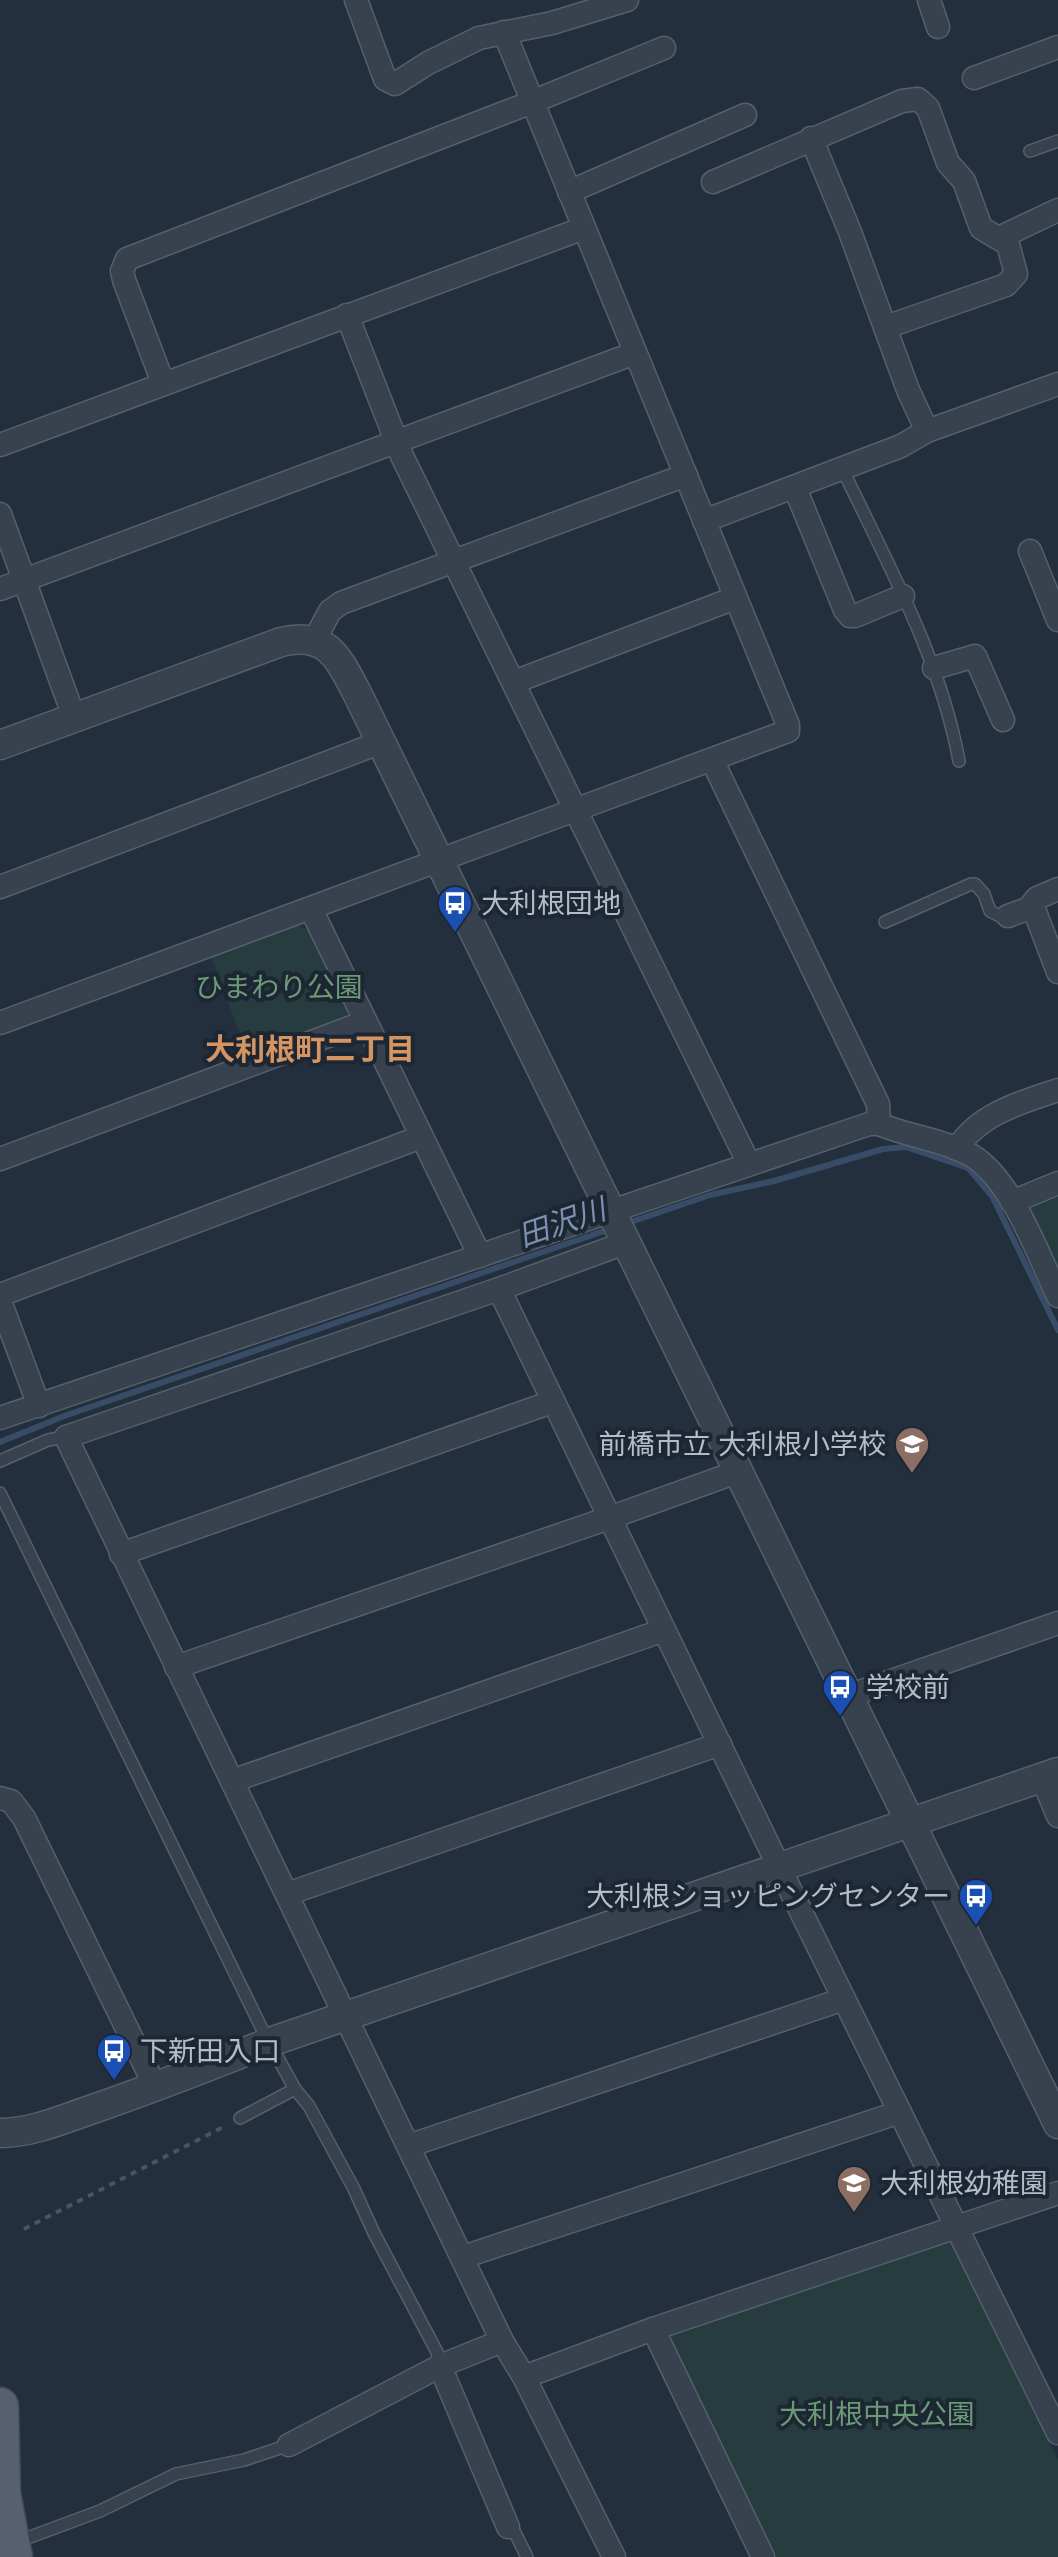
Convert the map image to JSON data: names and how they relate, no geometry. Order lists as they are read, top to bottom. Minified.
{"districts":["大利根町二丁目"],"water":["田沢川"],"parks":["ひまわり公園","大利根中央公園"],"places":{"bus stop":["大利根団地","学校前","大利根ショッピングセンター","下新田入口"],"school or university":["前橋市立 大利根小学校","大利根幼稚園"]}}
